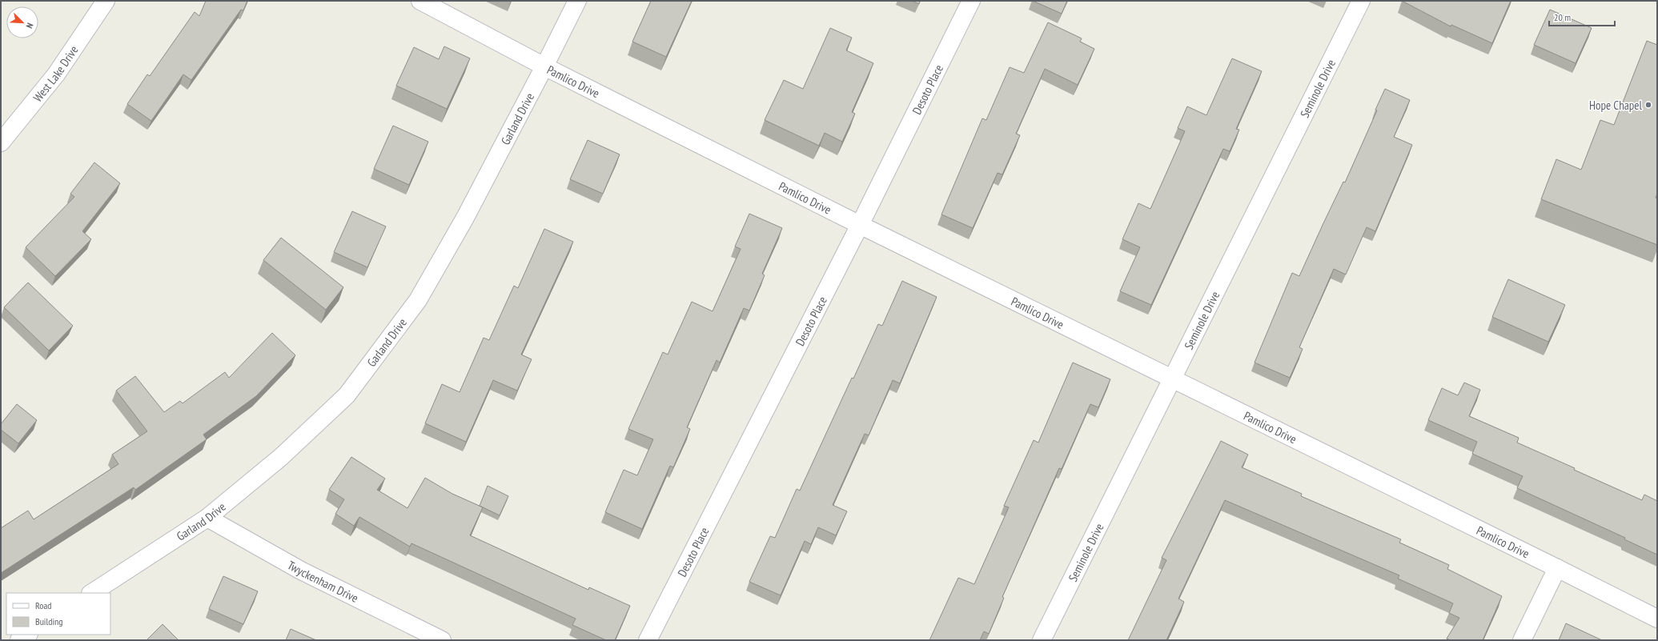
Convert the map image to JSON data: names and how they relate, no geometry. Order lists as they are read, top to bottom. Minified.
{"streets":{"street":["West Lake Drive","Pamlico Drive","Seminole Drive","Desoto Place","Garland Drive","Twyckenham Drive"]},"crossings":[["Pamlico Drive","Seminole Drive"],["Pamlico Drive","Desoto Place"],["Pamlico Drive","Garland Drive"],["Garland Drive","Twyckenham Drive"]],"places":["Hope Chapel"],"legend":["Road","Building"],"scale_bar":"20 m","north":"bottom right"}
